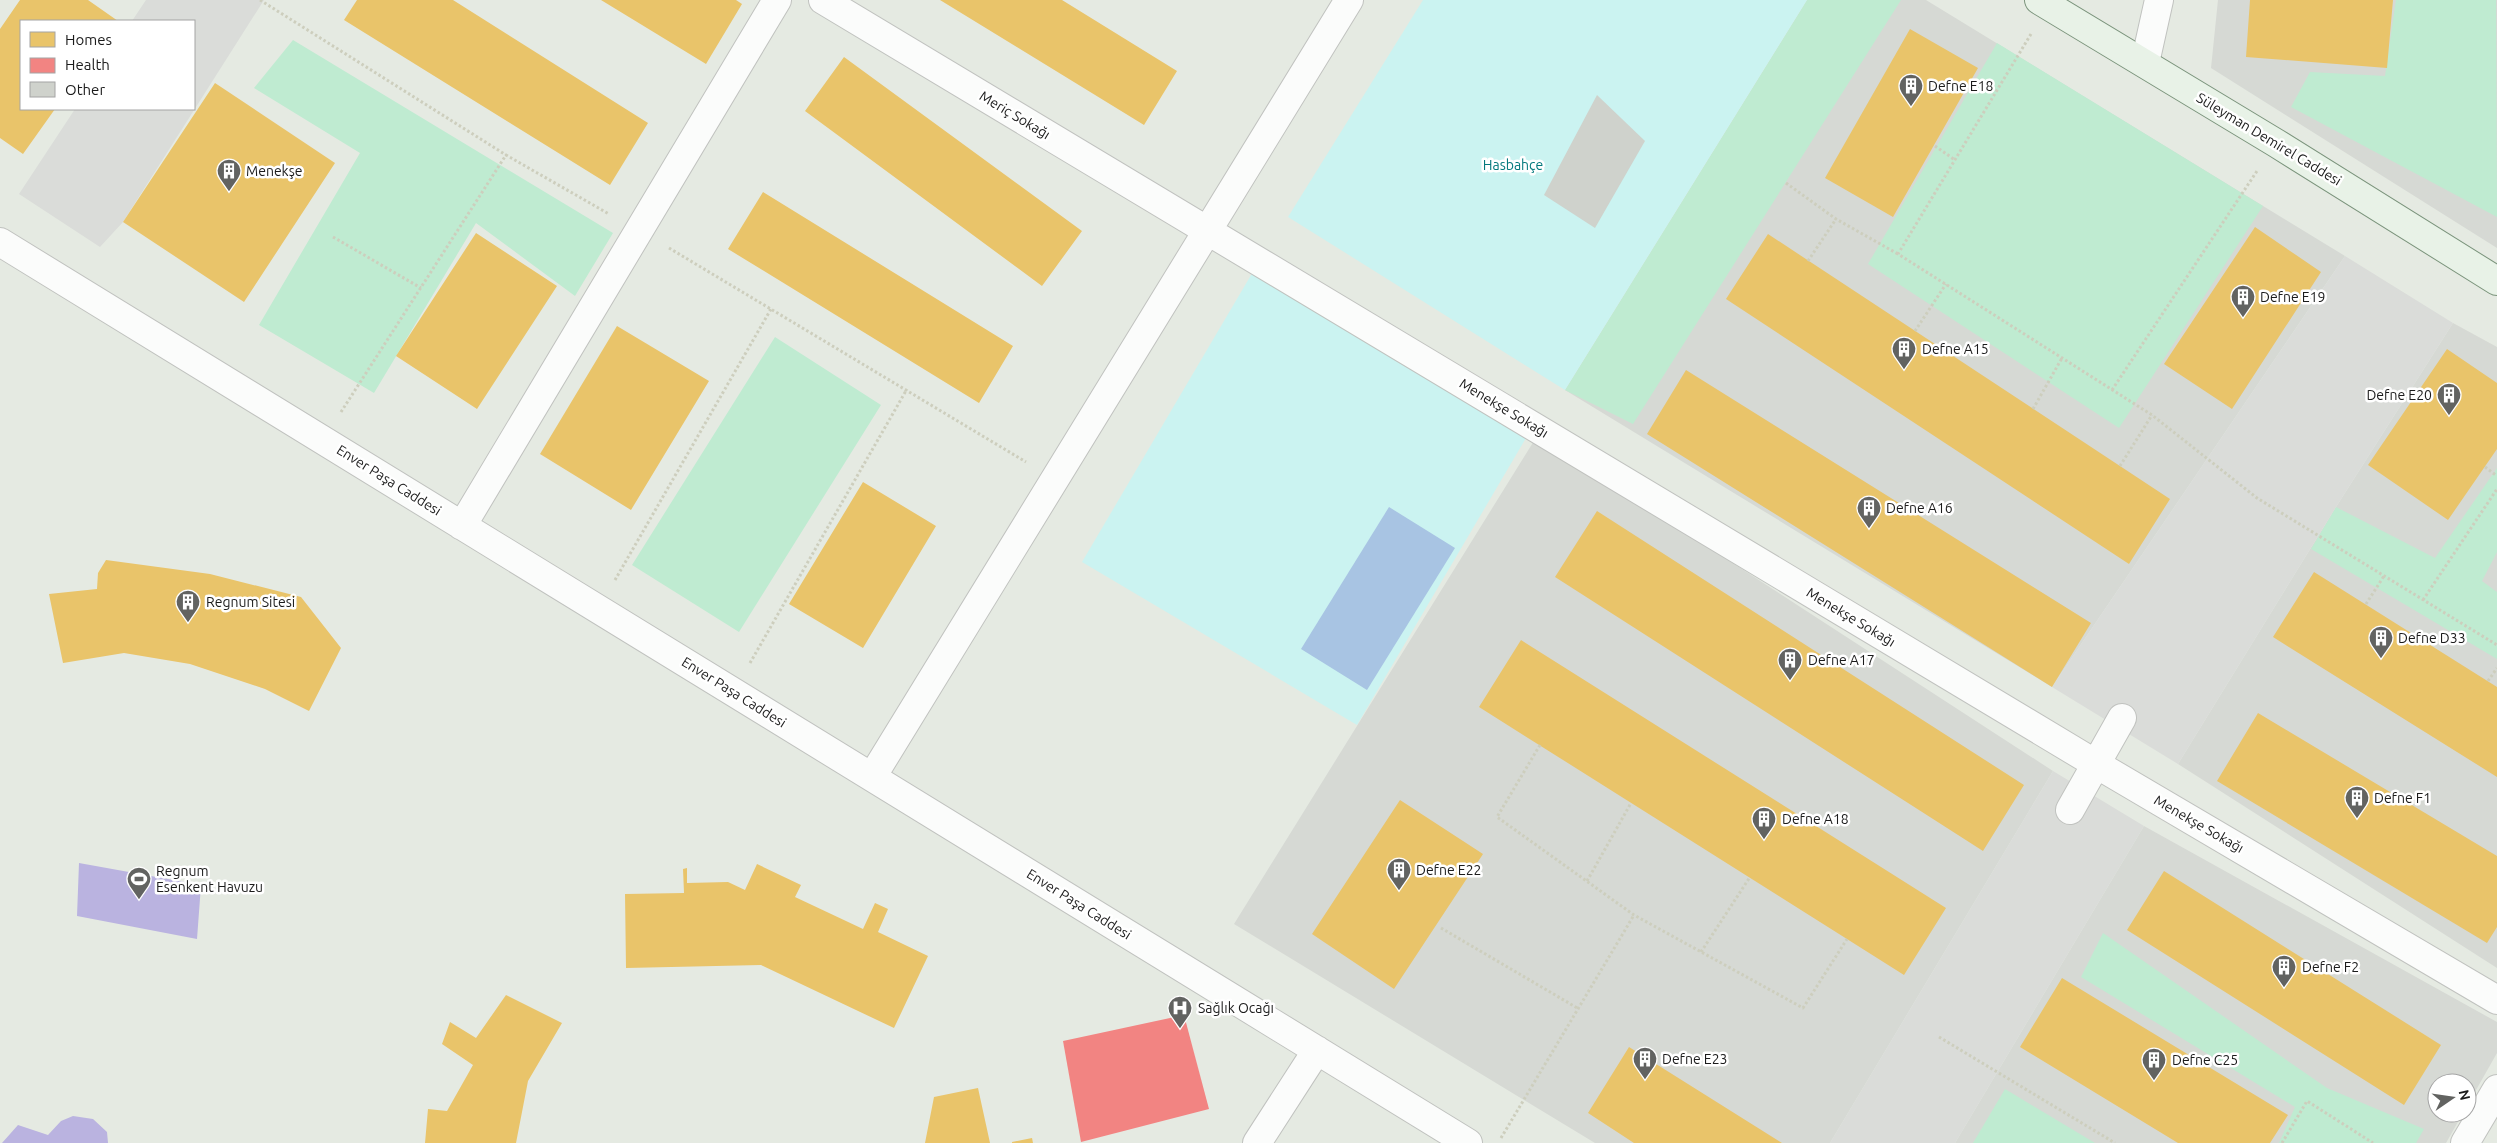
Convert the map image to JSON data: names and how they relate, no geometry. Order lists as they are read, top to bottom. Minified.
{"streets":{"main road":["Süleyman Demirel Caddesi"],"street":["Meriç Sokağı","Menekşe Sokağı","Enver Paşa Caddesi"]},"crossings":[["Meriç Sokağı","Menekşe Sokağı"]],"parks":["Hasbahçe"],"places":{"building":["Defne E18","Menekşe","Defne E19","Defne A15","Defne E20","Defne A16","Regnum Sitesi","Defne D33","Defne A17","Defne F1","Defne A18","Defne E22","Defne F2","Defne E23","Defne C25"],"sports":["Regnum Esenkent Havuzu"],"hospital":["Sağlık Ocağı"]},"legend":["Homes","Health","Other"],"north":"right"}
